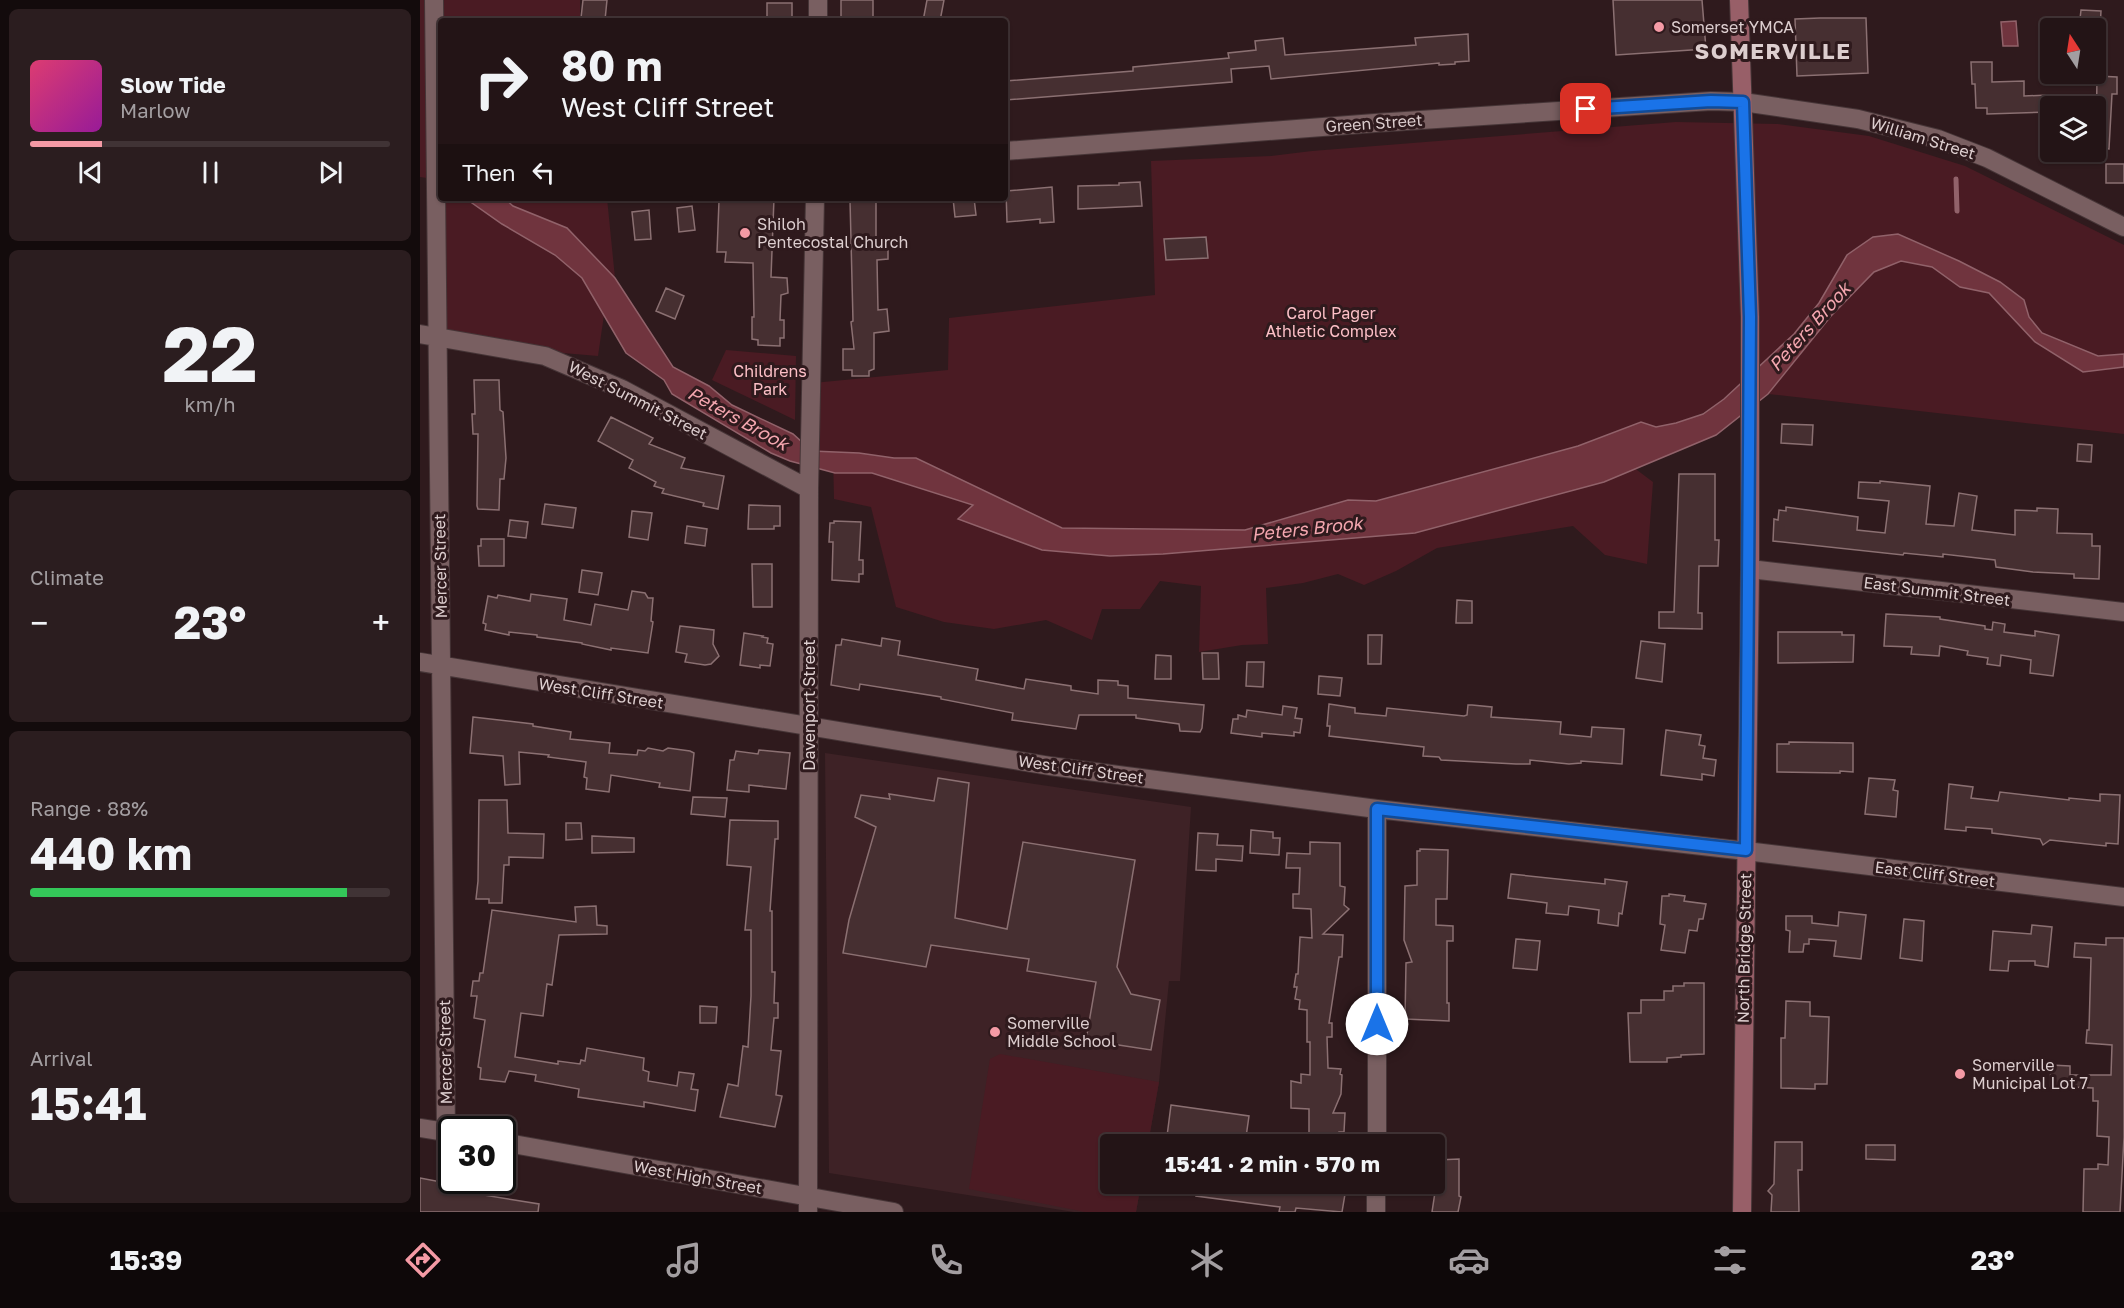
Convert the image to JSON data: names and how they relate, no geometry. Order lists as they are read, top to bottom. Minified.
{"streets":{"street":["Green Street","William Street","West Summit Street","Mercer Street","East Summit Street","West Cliff Street","Davenport Street","East Cliff Street","North Bridge Street","West High Street"]},"crossings":[["Green Street","William Street"],["Green Street","North Bridge Street"],["William Street","North Bridge Street"],["West Summit Street","Mercer Street"],["West Summit Street","Davenport Street"],["Mercer Street","West Cliff Street"],["East Summit Street","North Bridge Street"],["West Cliff Street","Davenport Street"],["West Cliff Street","East Cliff Street"],["West Cliff Street","North Bridge Street"],["Davenport Street","West High Street"],["East Cliff Street","North Bridge Street"]],"districts":["SOMERVILLE"],"water":["Peters Brook"],"parks":["Carol Pager Athletic Complex","Childrens Park"],"places":["Somerset YMCA","Shiloh Pentecostal Church","Somerville Middle School","Somerville Municipal Lot 7"],"north":"top","page":{"turn":["80 m","West Cliff Street"],"song":["Slow Tide","Marlow"],"then":"Then","tile":[["22","km/h"],"Climate",["Range · 88%","440 km"],["Arrival","15:41"]],"heat":["−","23°","+"],"limit":"30","trip":"15:41 · 2 min · 570 m","tabs":["15:39","23°"]}}
